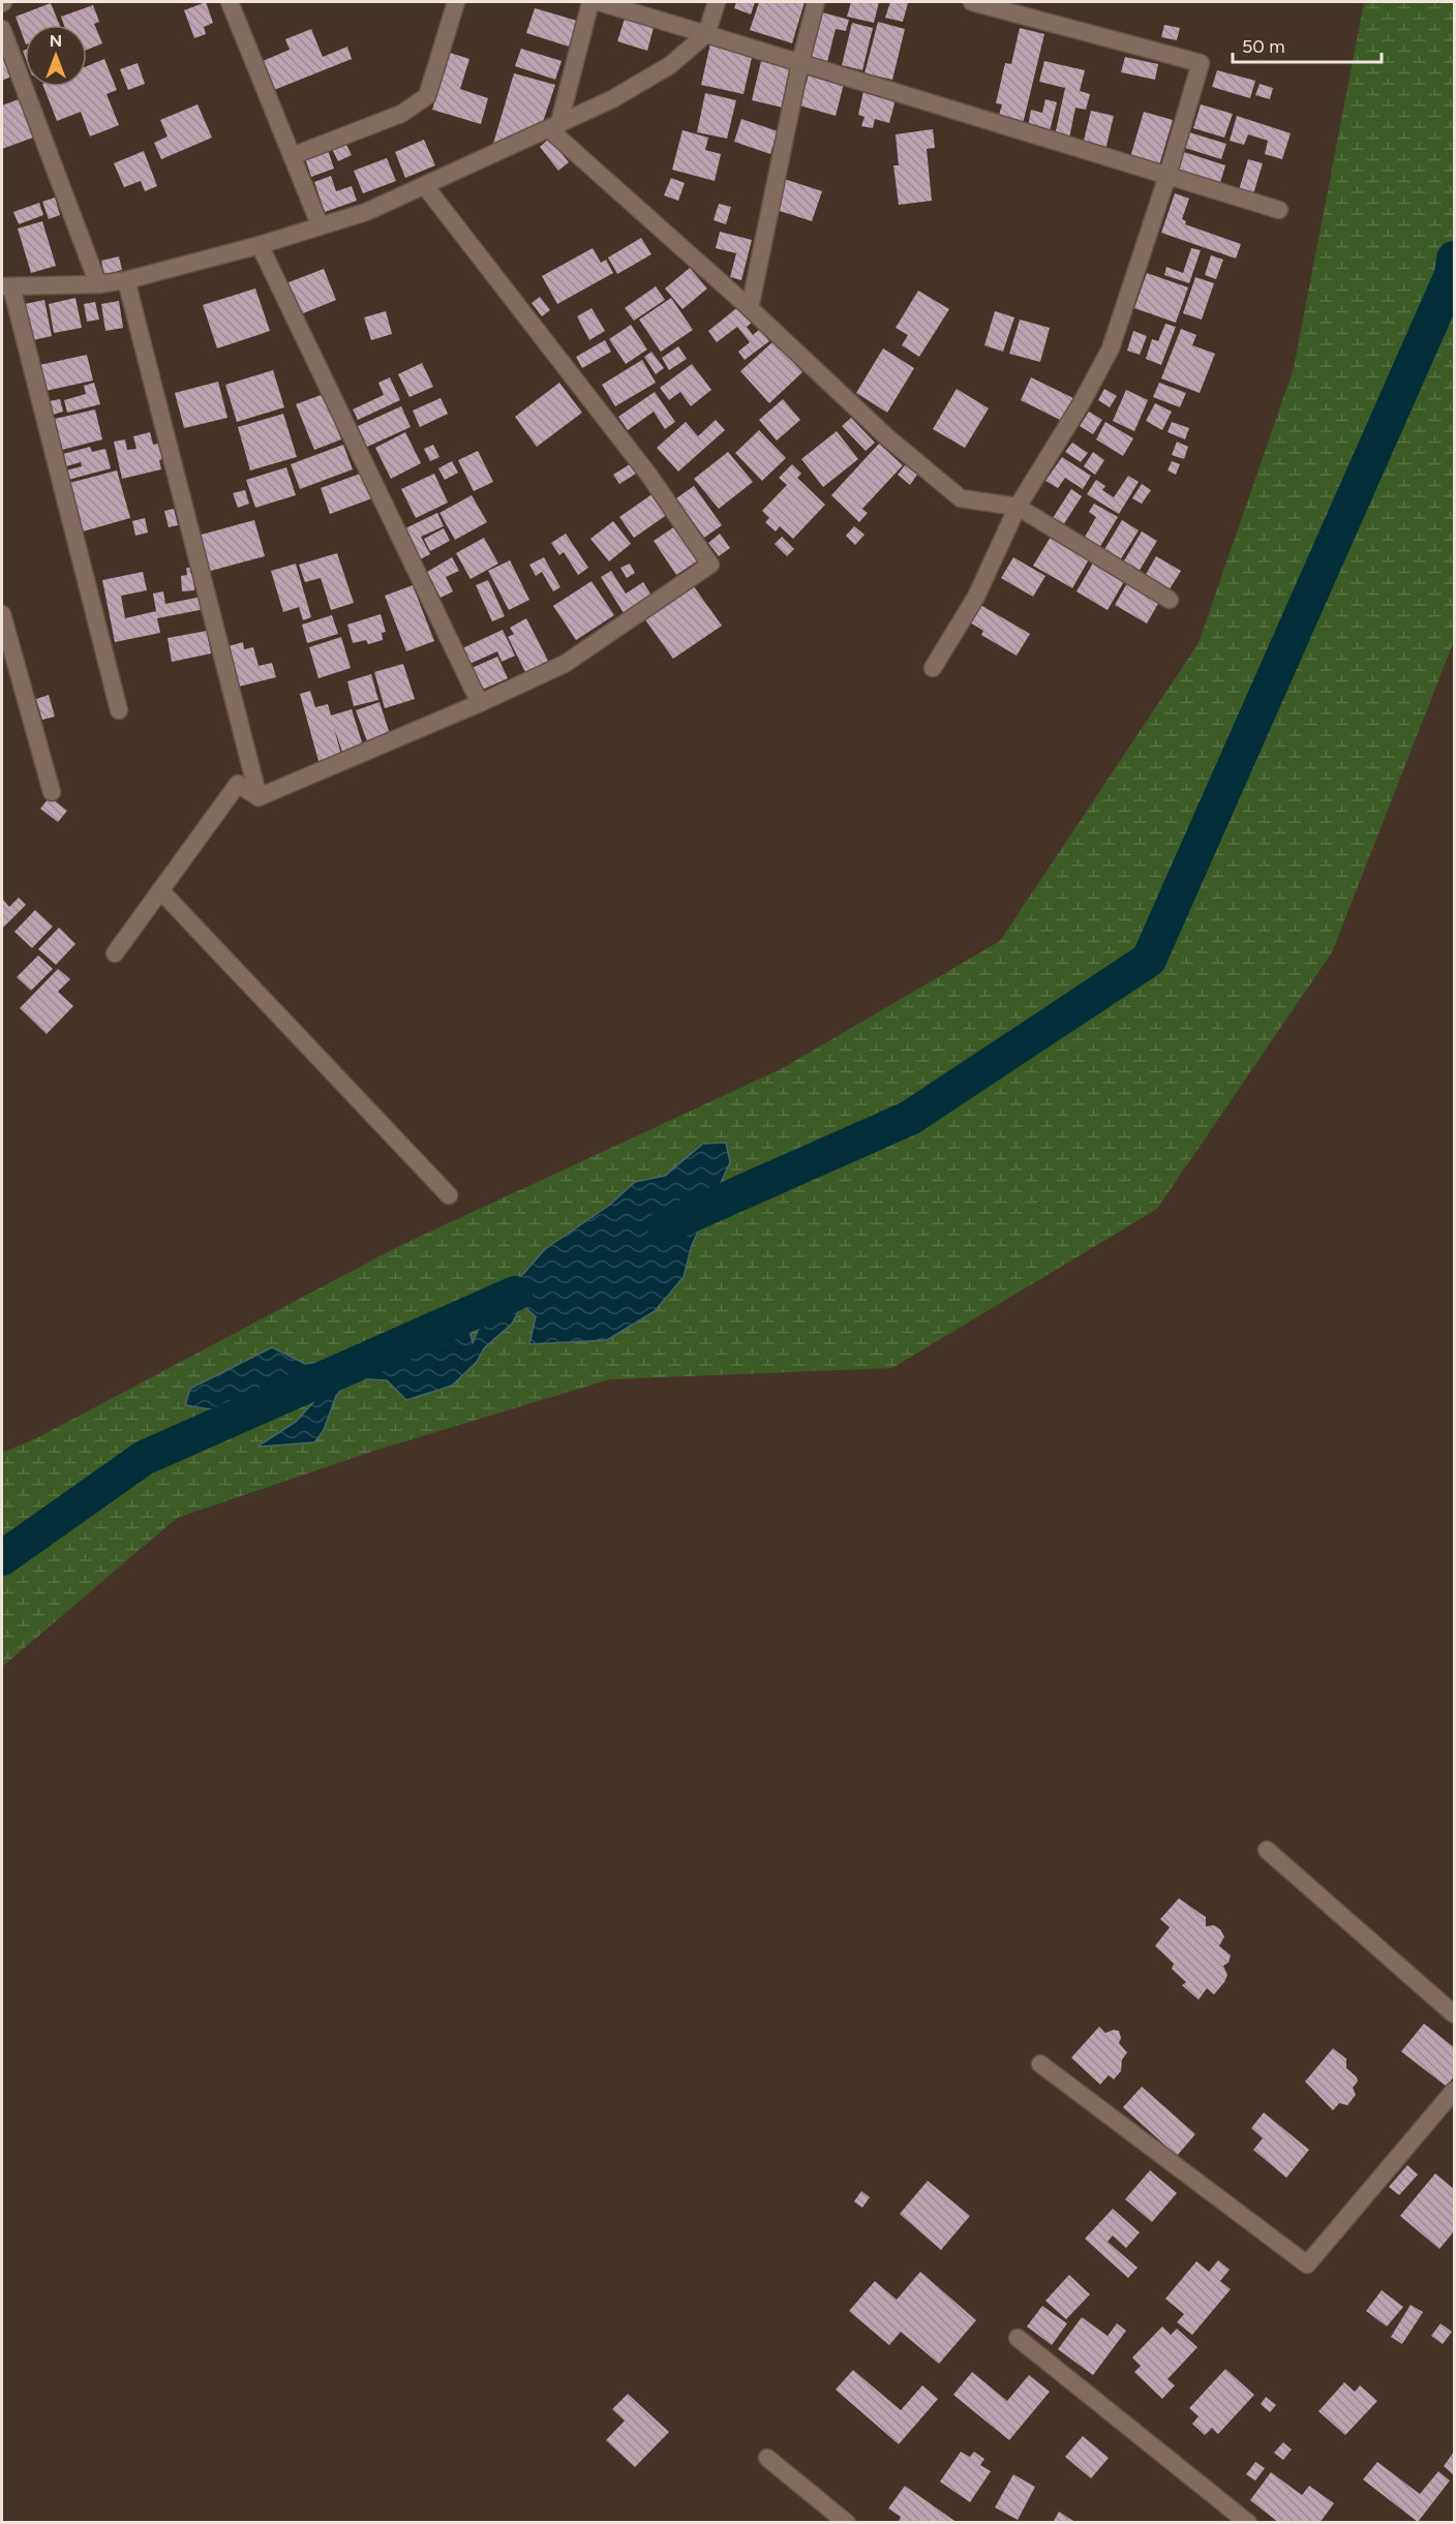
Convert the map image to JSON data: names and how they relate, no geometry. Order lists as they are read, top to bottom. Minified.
{"scale_bar":"50 m","north":"top"}
